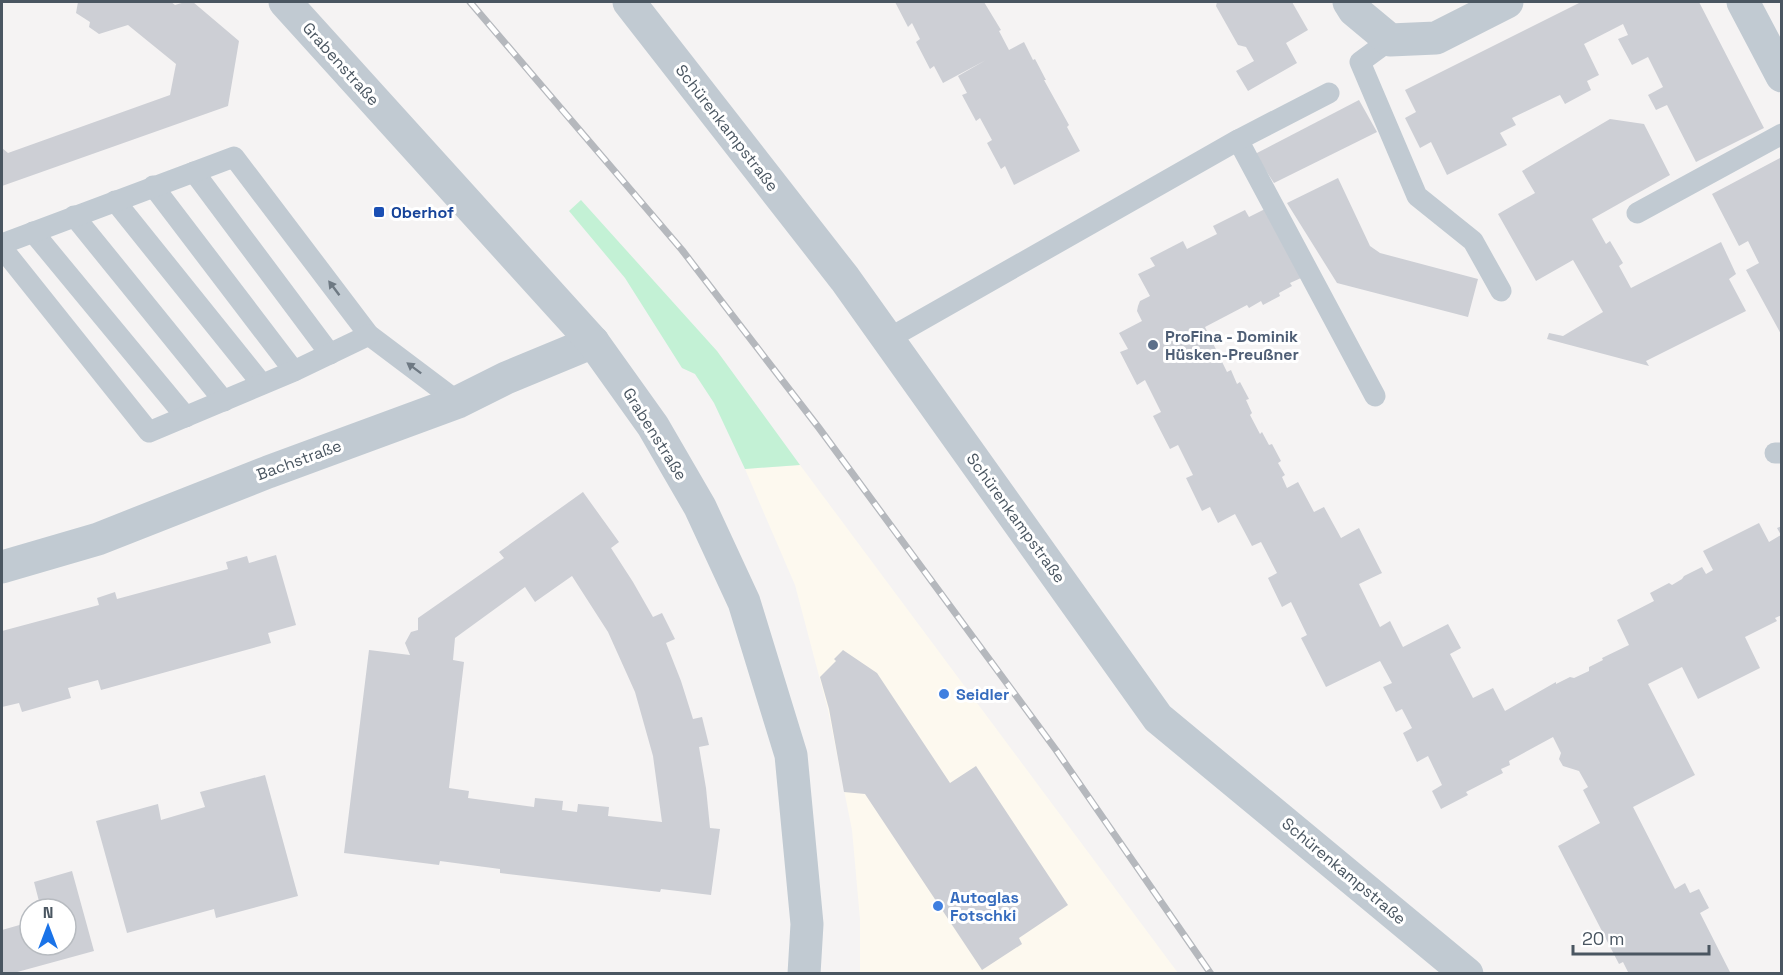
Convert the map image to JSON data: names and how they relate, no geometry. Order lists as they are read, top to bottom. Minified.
{"streets":{"street":["Grabenstraße","Schürenkampstraße","Bachstraße"]},"crossings":[["Grabenstraße","Bachstraße"]],"places":{"transit":["Oberhof"],"other":["ProFina - Dominik Hüsken-Preußner","Seidler","Autoglas Fotschki"]},"scale_bar":"20 m","north":"top"}
